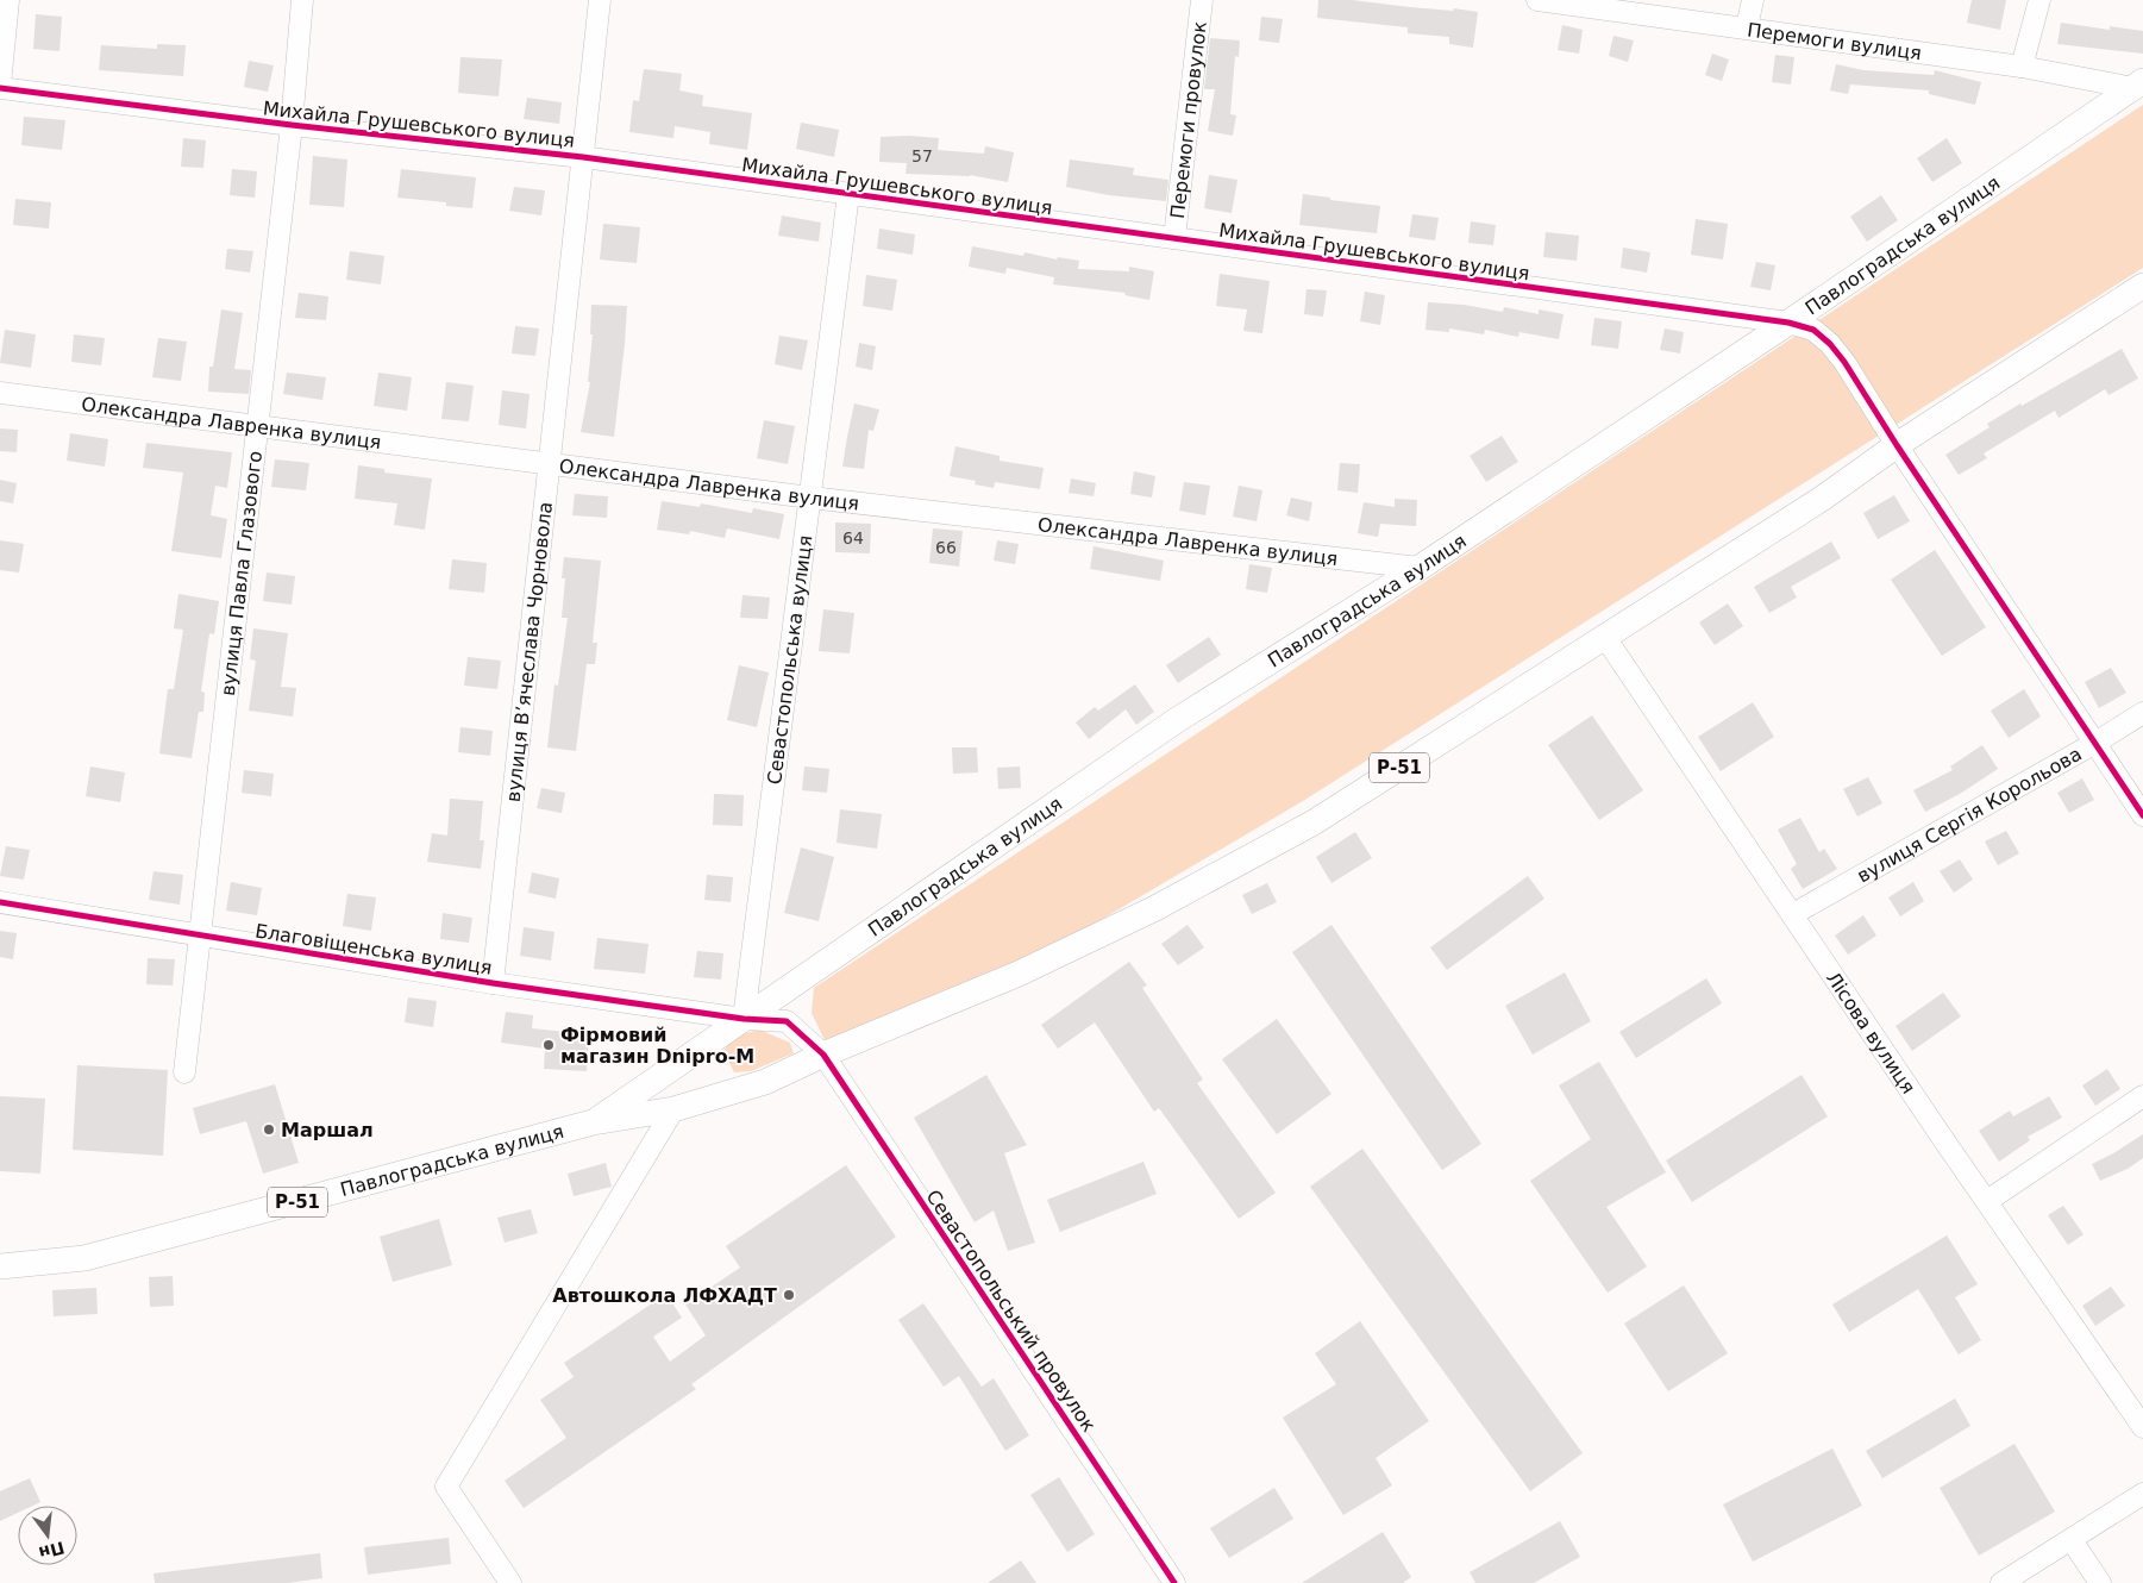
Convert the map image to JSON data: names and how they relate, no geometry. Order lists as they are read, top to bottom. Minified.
{"streets":{"main road":["Павлоградська вулиця","Р-51"],"street":["Перемоги вулиця","Перемоги провулок","Михайла Грушевського вулиця","Олександра Лавренка вулиця","вулиця Павла Глазового","вулиця В’ячеслава Чорновола","Севастопольська вулиця","вулиця Сергія Корольова","Благовіщенська вулиця","Лісова вулиця","Севастопольський провулок"]},"crossings":[["Перемоги вулиця","Павлоградська вулиця"],["Перемоги провулок","Михайла Грушевського вулиця"],["Михайла Грушевського вулиця","Павлоградська вулиця"],["Михайла Грушевського вулиця","вулиця Павла Глазового"],["Михайла Грушевського вулиця","вулиця В’ячеслава Чорновола"],["Михайла Грушевського вулиця","Севастопольська вулиця"],["Михайла Грушевського вулиця","вулиця Сергія Корольова"],["Павлоградська вулиця","Олександра Лавренка вулиця"],["Павлоградська вулиця","Севастопольська вулиця"],["Павлоградська вулиця","Благовіщенська вулиця"],["Павлоградська вулиця","Лісова вулиця"],["Павлоградська вулиця","Севастопольський провулок"],["Олександра Лавренка вулиця","вулиця Павла Глазового"],["Олександра Лавренка вулиця","вулиця В’ячеслава Чорновола"],["Олександра Лавренка вулиця","Севастопольська вулиця"],["вулиця Павла Глазового","Благовіщенська вулиця"],["вулиця В’ячеслава Чорновола","Благовіщенська вулиця"],["Севастопольська вулиця","Благовіщенська вулиця"],["вулиця Сергія Корольова","Лісова вулиця"],["Благовіщенська вулиця","Севастопольський провулок"]],"places":["Фірмовий магазин Dnipro-M","Маршал","Автошкола ЛФХАДТ"],"house_numbers":["57","64","66"],"north":"bottom"}
